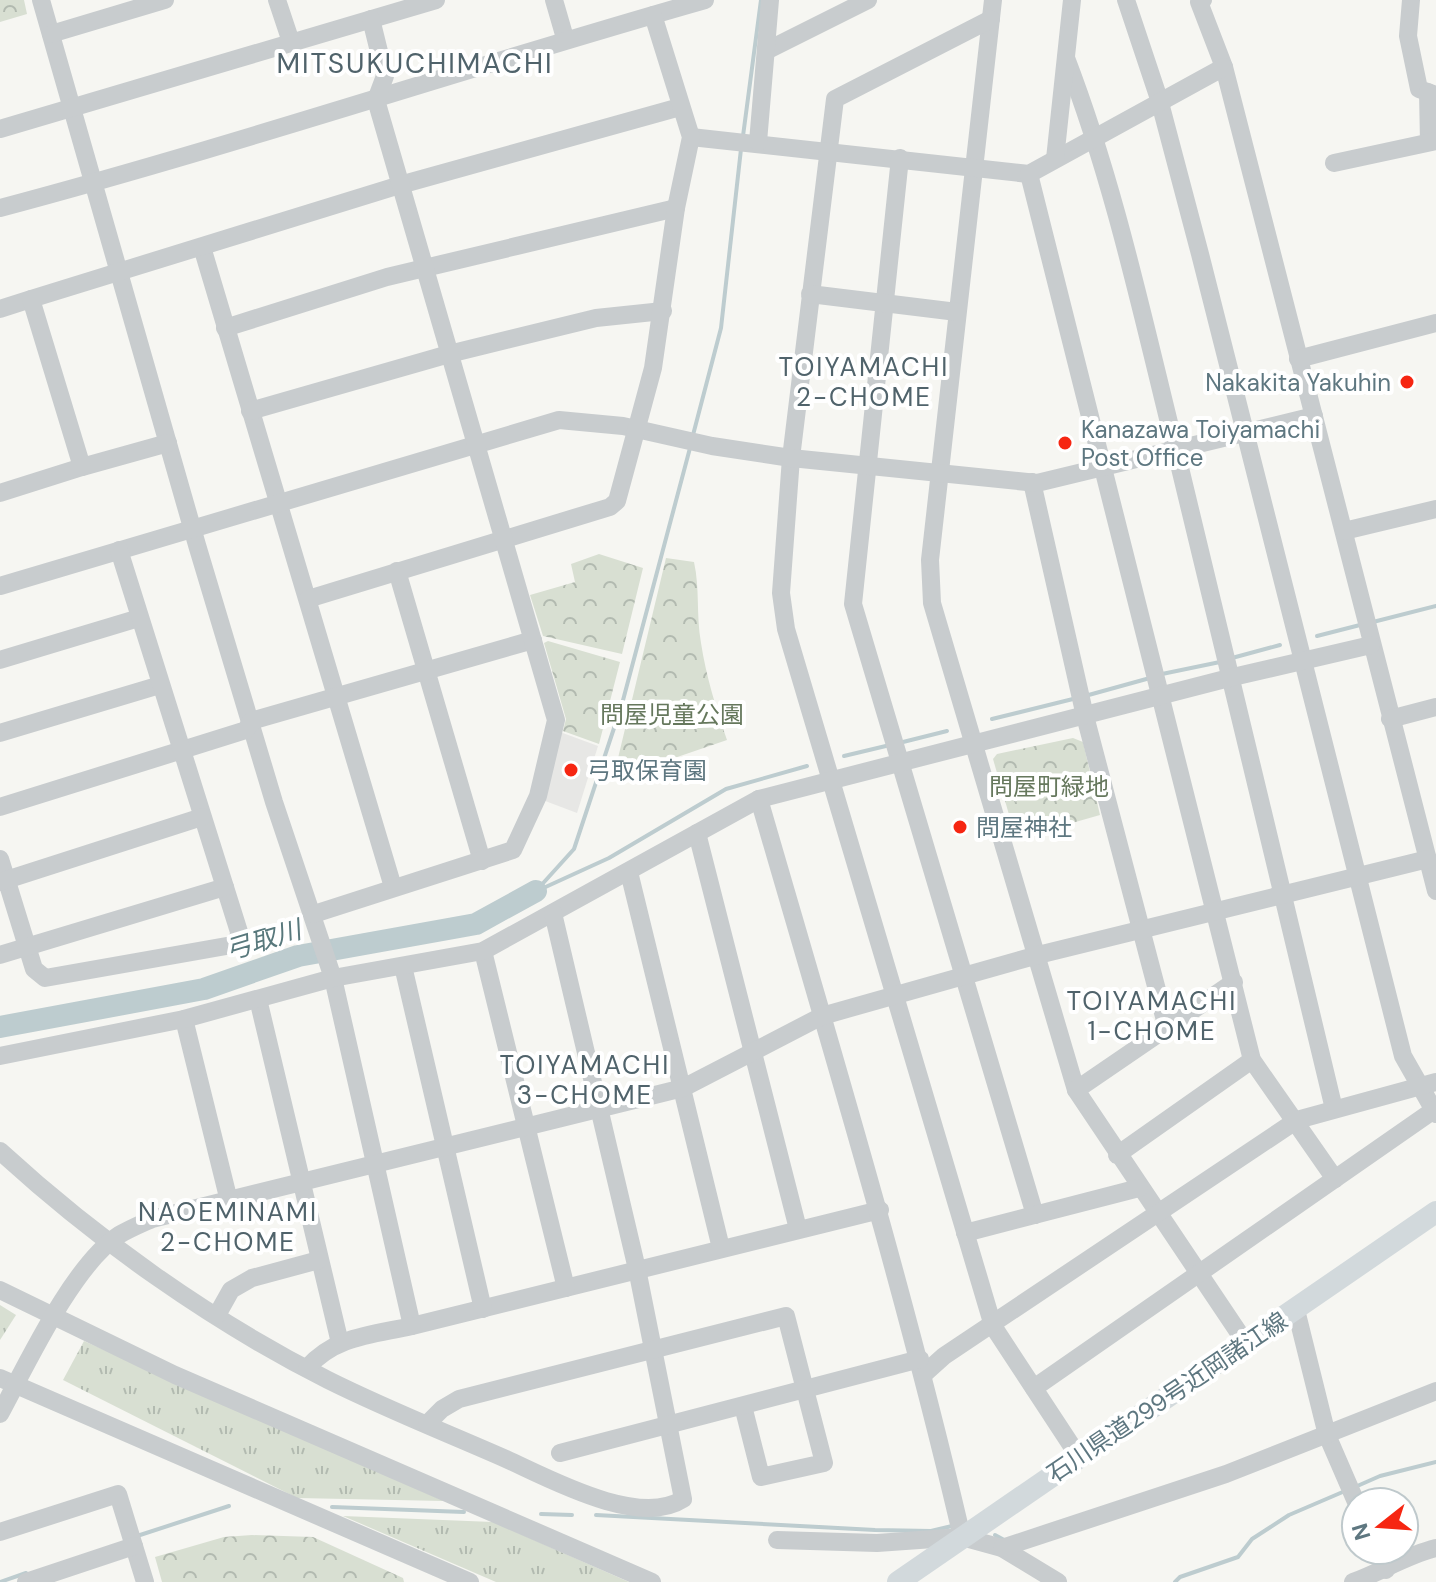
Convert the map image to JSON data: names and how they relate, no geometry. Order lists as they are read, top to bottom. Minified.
{"streets":{"main road":["石川県道299号近岡諸江線"]},"districts":["MITSUKUCHIMACHI","TOIYAMACHI 2-CHOME","TOIYAMACHI 1-CHOME","TOIYAMACHI 3-CHOME","NAOEMINAMI 2-CHOME"],"water":["弓取川"],"parks":["問屋児童公園","問屋町緑地"],"places":["Nakakita Yakuhin","Kanazawa Toiyamachi Post Office","弓取保育園","問屋神社"],"north":"left"}
